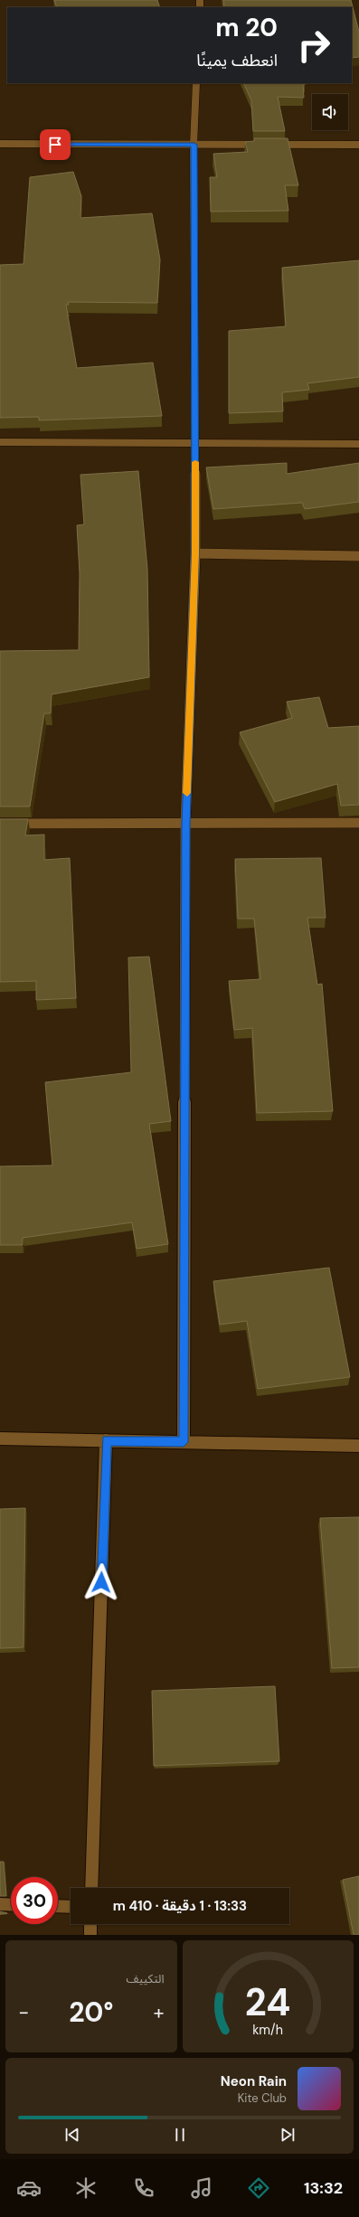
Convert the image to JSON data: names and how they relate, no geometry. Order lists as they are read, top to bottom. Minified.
{"page":{"turn":["20 m","انعطف يمينًا"],"limit":"30","trip":"13:33 · 1 دقيقة · 410 m","tile":"التكييف","heat":["−","20°","+"],"song":["Neon Rain","Kite Club"],"tabs":"13:32","gauge":["24","km/h"]}}
